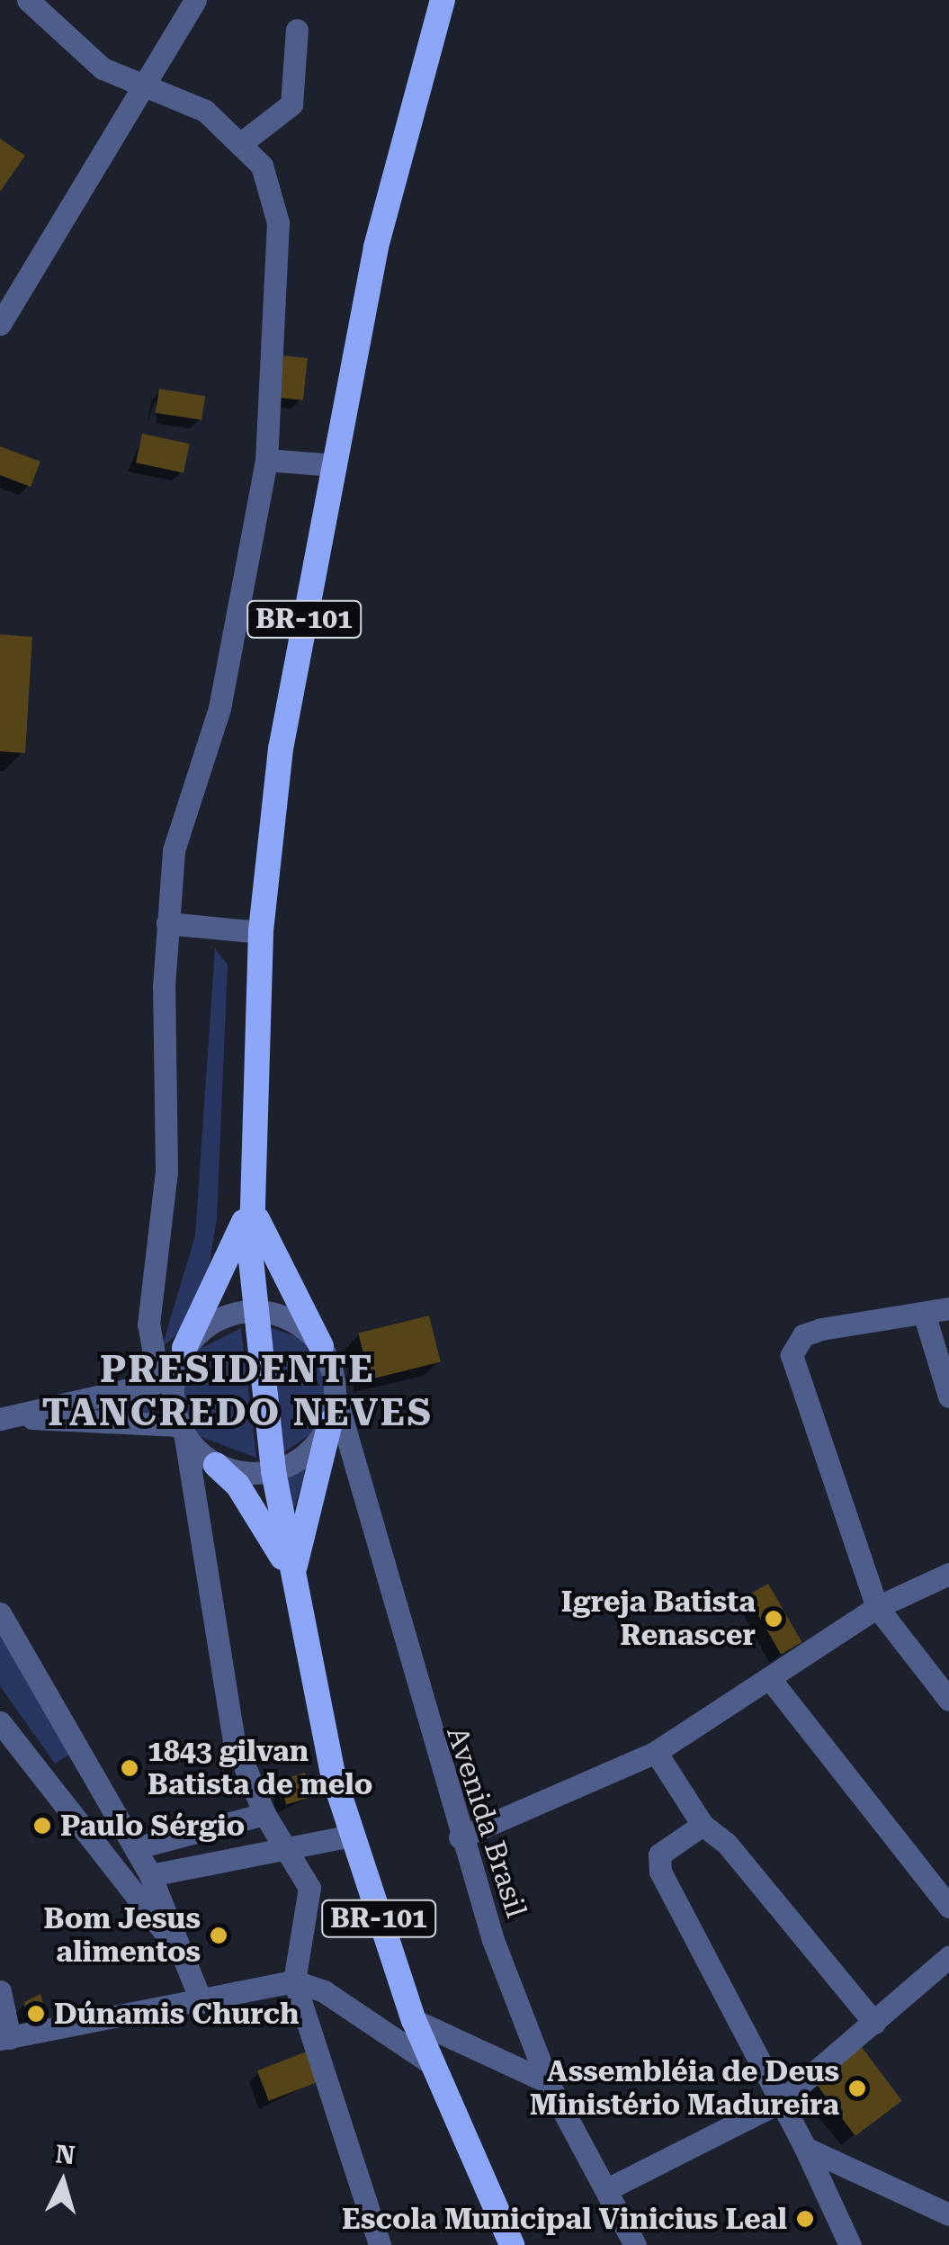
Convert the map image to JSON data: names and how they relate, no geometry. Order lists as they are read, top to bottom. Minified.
{"streets":{"highway":["BR-101"],"street":["Avenida Brasil"]},"districts":["PRESIDENTE TANCREDO NEVES"],"places":["Igreja Batista Renascer","1843 gilvan Batista de melo","Paulo Sérgio","Bom Jesus alimentos","Dúnamis Church","Assembléia de Deus Ministério Madureira","Escola Municipal Vinicius Leal"],"north":"top"}
